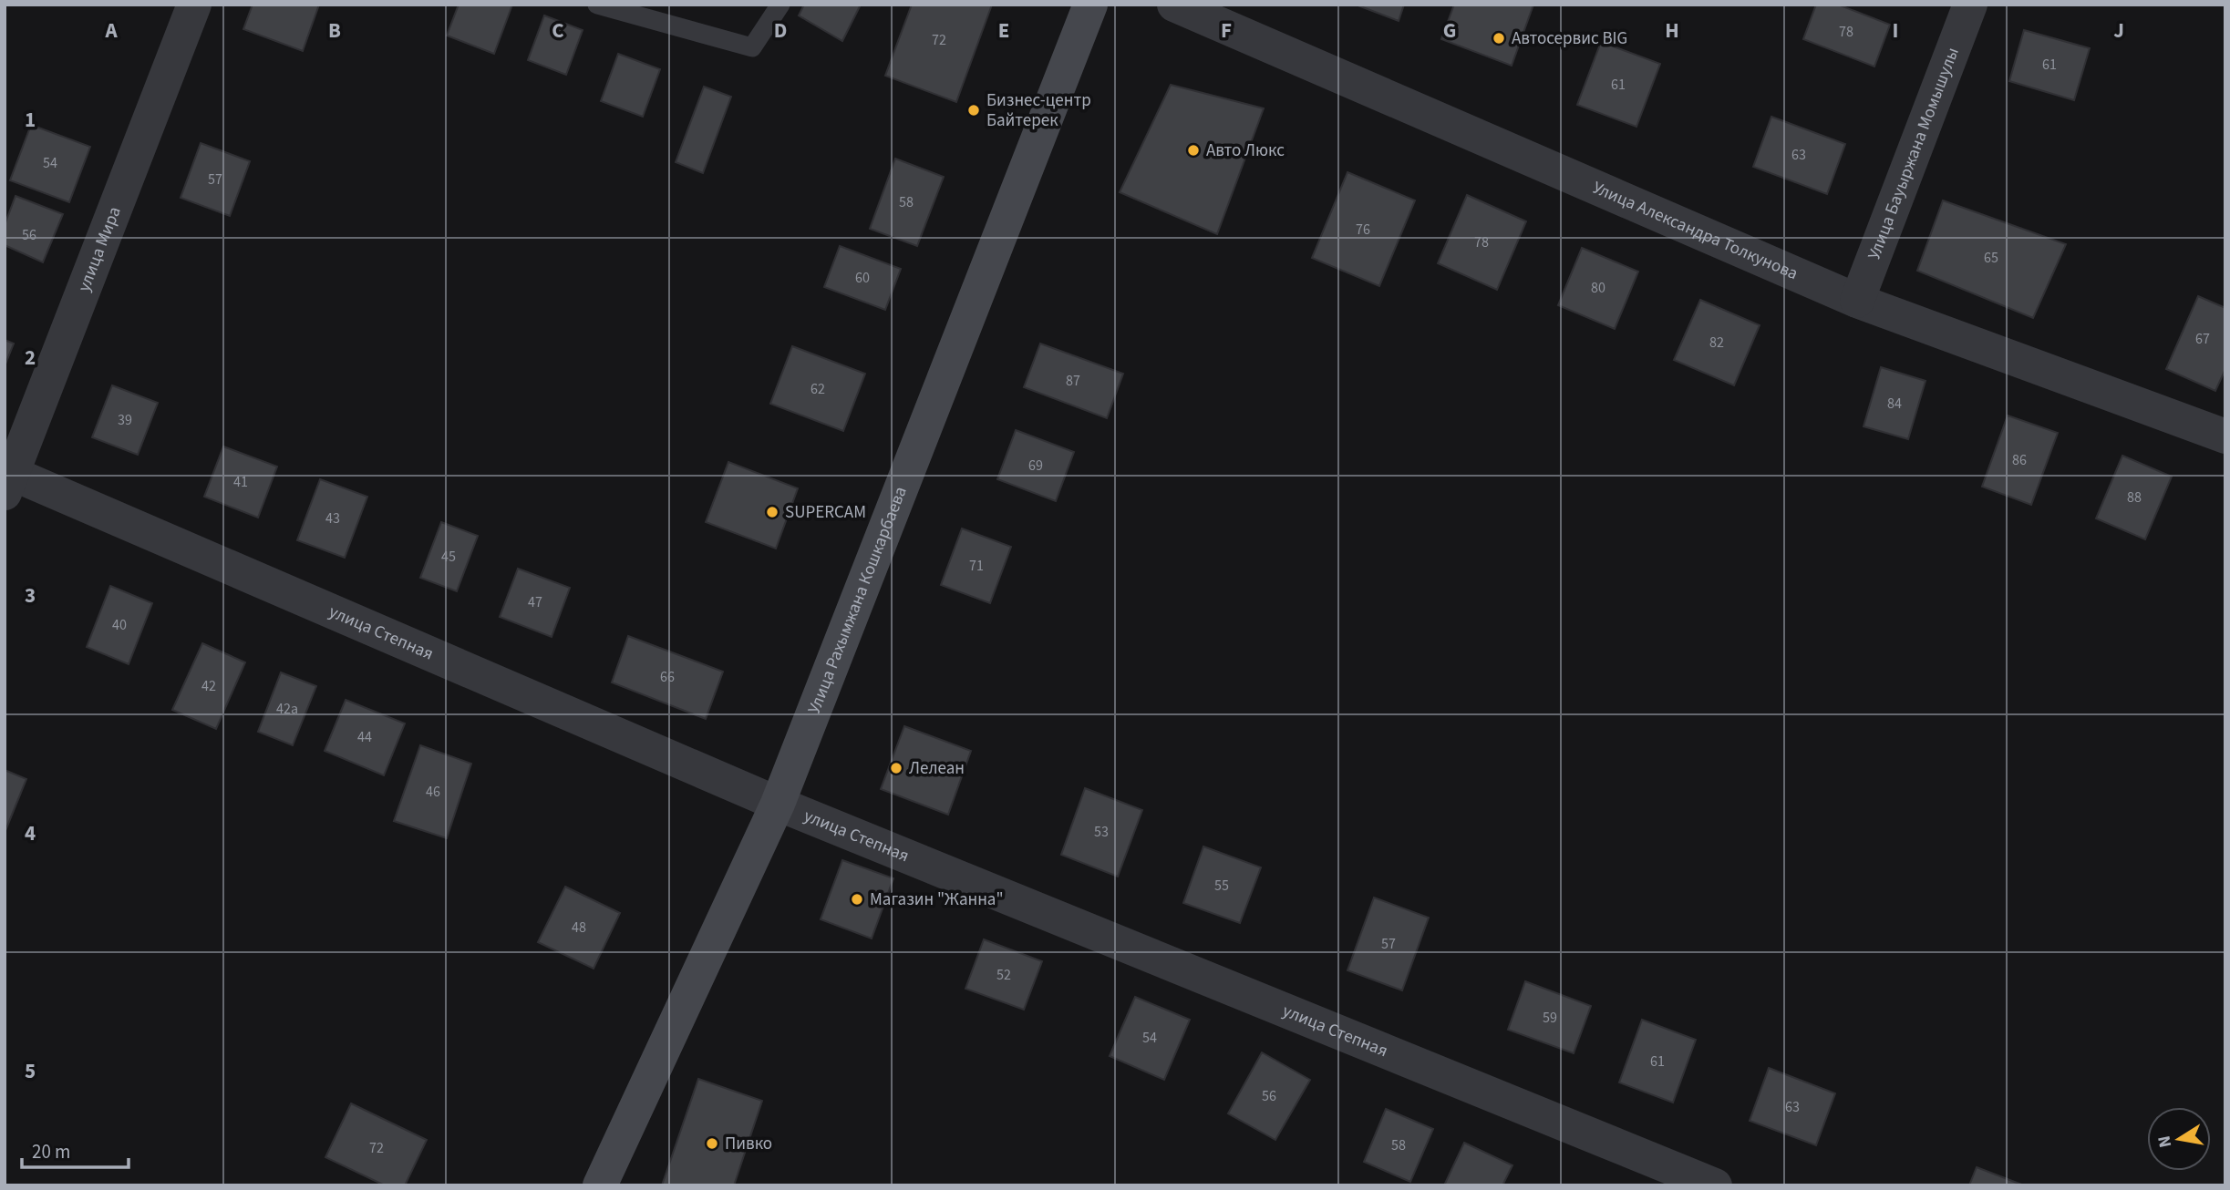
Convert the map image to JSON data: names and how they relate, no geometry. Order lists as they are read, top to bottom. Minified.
{"streets":{"street":["Улица Бауыржана Момышулы","Улица Александра Толкунова","улица Мира","Улица Рахымжана Кошкарбаева","улица Степная"]},"crossings":[["Улица Бауыржана Момышулы","Улица Александра Толкунова"],["улица Мира","улица Степная"],["Улица Рахымжана Кошкарбаева","улица Степная"]],"places":["Автосервис BIG","Бизнес-центр Байтерек","Авто Люкс","SUPERCAM","Лелеан","Магазин \"Жанна\"","Пивко"],"house_numbers":["78","72","61","61","63","54","57","58","76","56","78","65","60","80","67","82","87","62","84","39","86","69","41","88","43","45","71","47","40","66","42","42а","44","46","53","55","48","57","52","59","54","61","56","63","58","72"],"scale_bar":"20 m","north":"left","grid":{"columns":["A","B","C","D","E","F","G","H","I","J"],"rows":["1","2","3","4","5"]}}
